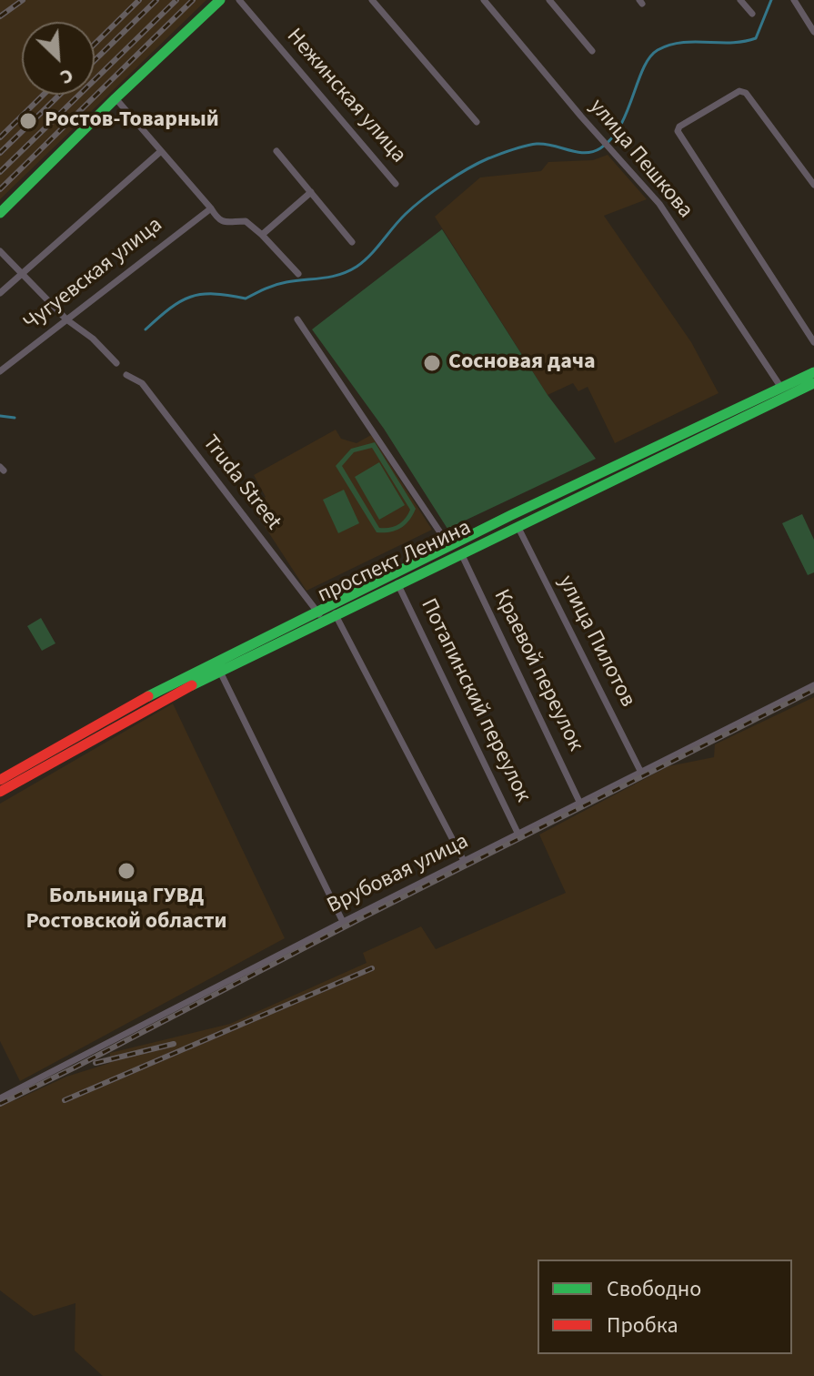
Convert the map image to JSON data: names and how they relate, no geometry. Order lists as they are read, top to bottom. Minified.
{"streets":{"main road":["проспект Ленина"],"street":["Нежинская улица","улица Пешкова","Чугуевская улица","Truda Street","улица Пилотов","Краевой переулок","Потапинский переулок","Врубовая улица"]},"crossings":[["улица Пешкова","проспект Ленина"],["Truda Street","проспект Ленина"],["проспект Ленина","улица Пилотов"],["проспект Ленина","Краевой переулок"],["проспект Ленина","Потапинский переулок"],["улица Пилотов","Врубовая улица"],["Краевой переулок","Врубовая улица"],["Потапинский переулок","Врубовая улица"]],"places":["Ростов-Товарный","Сосновая дача","Больница ГУВД Ростовской области"],"legend":["Свободно","Пробка"],"north":"bottom right"}
